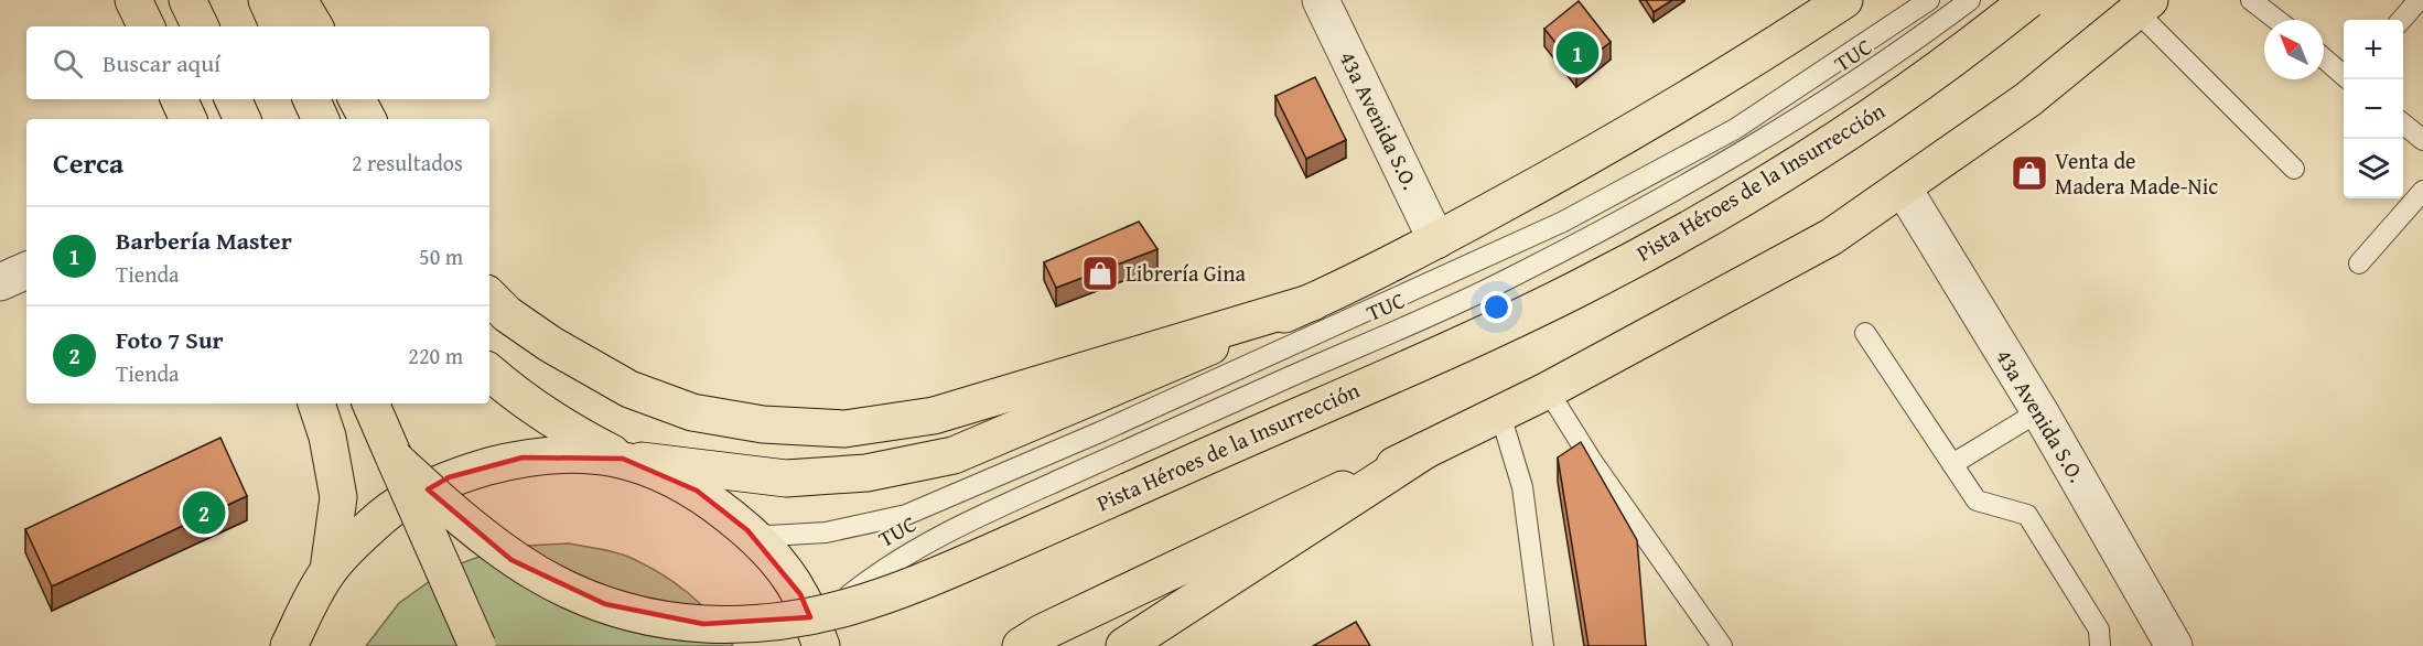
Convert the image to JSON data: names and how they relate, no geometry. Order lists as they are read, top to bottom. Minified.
{"streets":{"main road":["Pista Héroes de la Insurrección"],"street":["43a Avenida S.O."],"lane":["TUC"]},"places":{"shop":["Venta de Madera Made-Nic","Librería Gina"]},"north":"top left","page":{"map_buttons":["+","−"],"search":"Buscar aquí","pins":["1","2"],"heading":["Cerca","2 resultados"],"list":[{"mark":"1","name":"Barbería Master","note":"Tienda","value":"50 m"},{"mark":"2","name":"Foto 7 Sur","note":"Tienda","value":"220 m"}]}}
